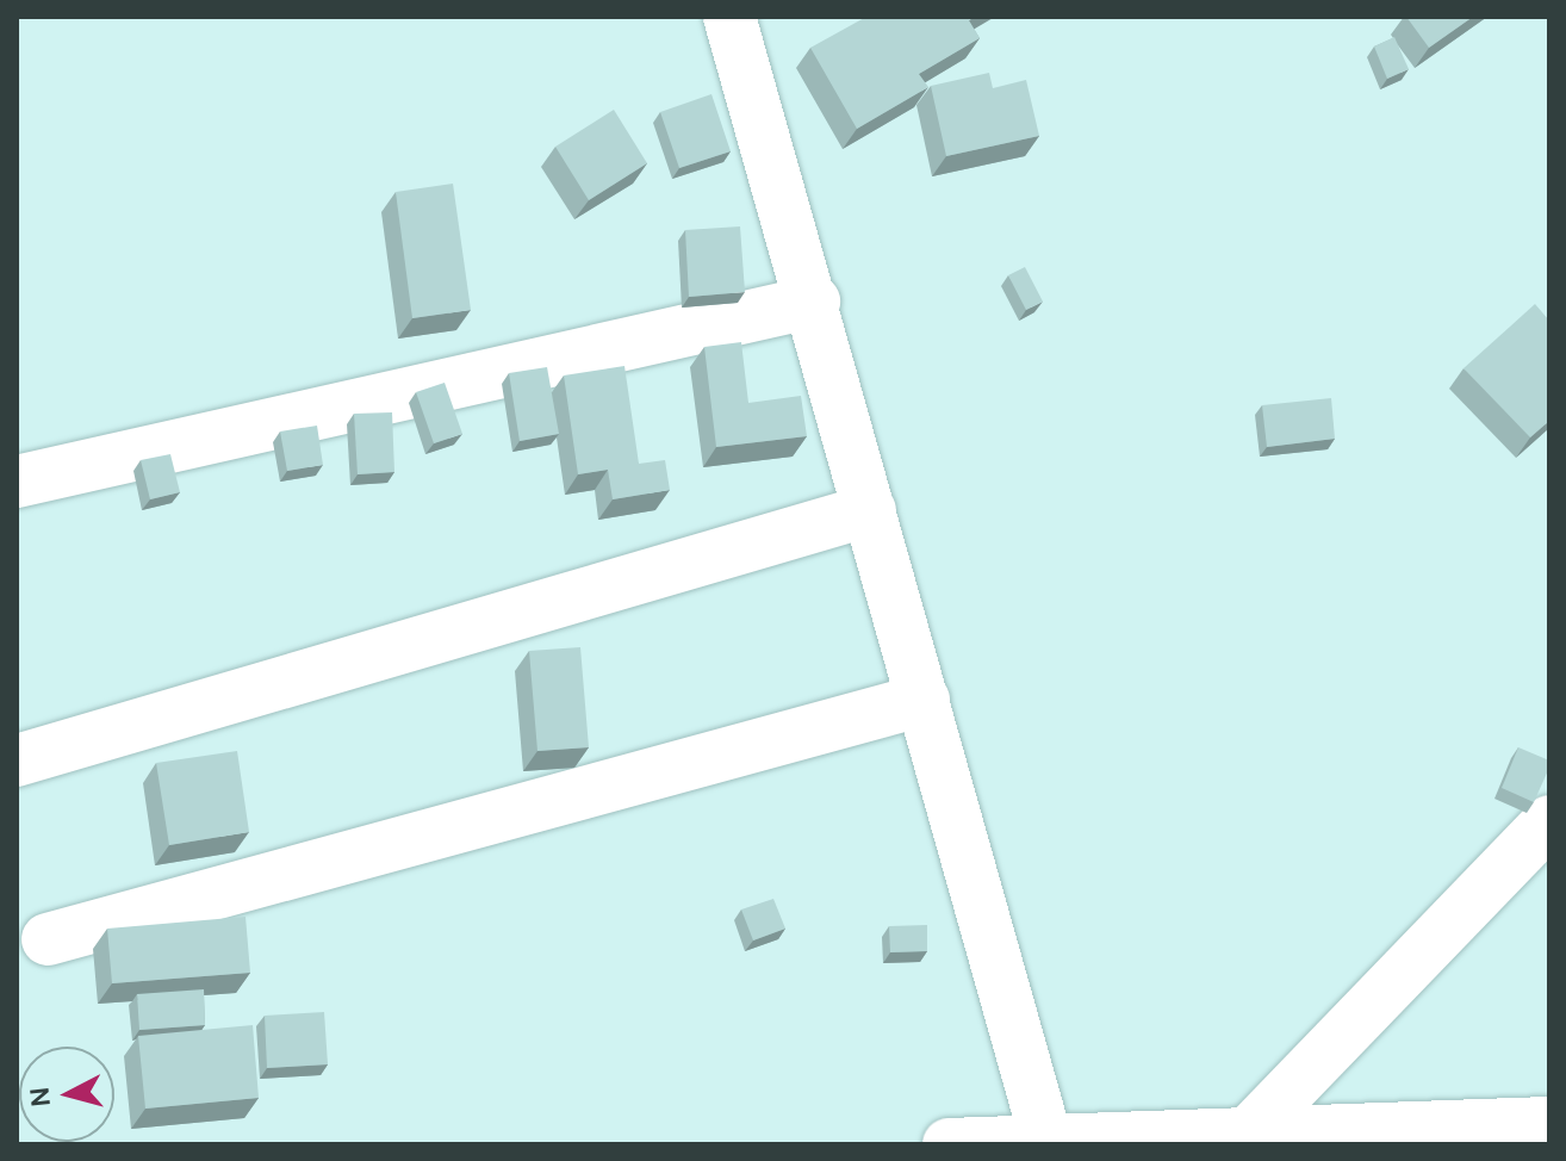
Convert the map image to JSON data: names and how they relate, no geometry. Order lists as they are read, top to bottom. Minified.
{"north":"left"}
